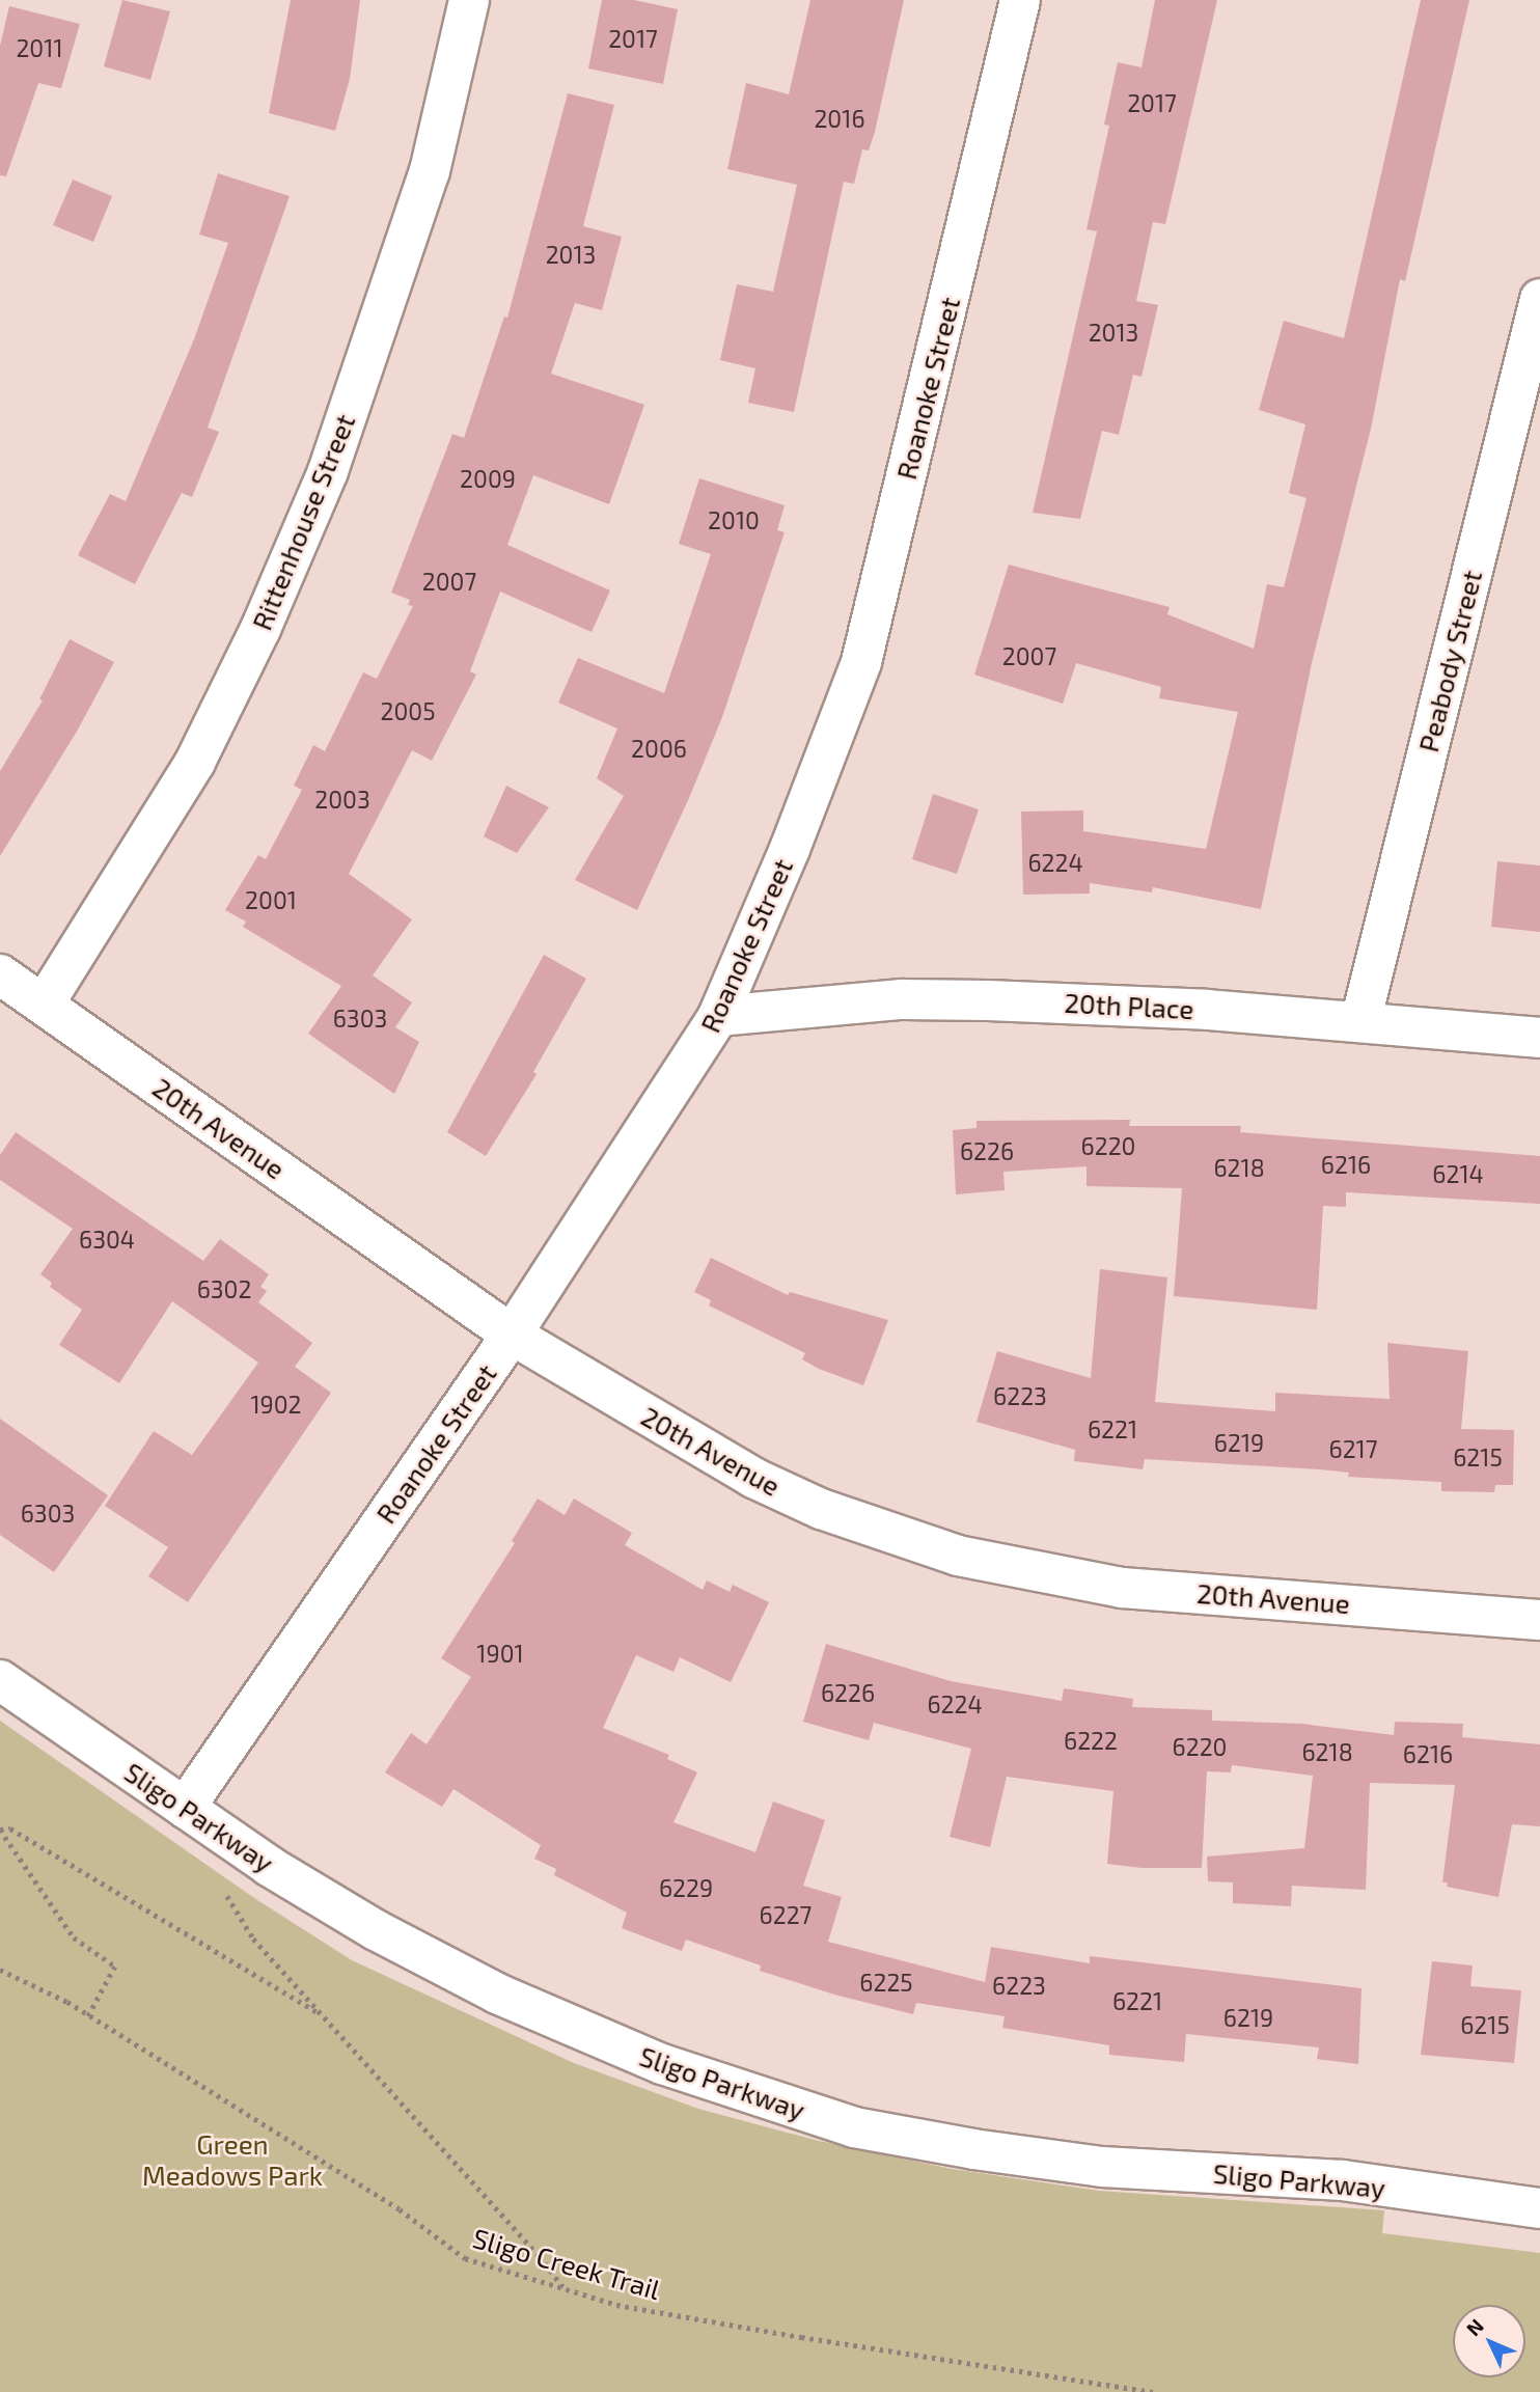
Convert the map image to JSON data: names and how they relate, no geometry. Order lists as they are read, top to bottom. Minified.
{"streets":{"street":["Roanoke Street","Rittenhouse Street","Peabody Street","20th Place","20th Avenue","Sligo Parkway"],"path":["Sligo Creek Trail"]},"crossings":[["Roanoke Street","20th Place"],["Roanoke Street","20th Avenue"],["Roanoke Street","Sligo Parkway"],["Rittenhouse Street","20th Avenue"],["Peabody Street","20th Place"]],"parks":["Green Meadows Park"],"house_numbers":["2017","2011","2017","2016","2013","2013","2009","2010","2007","2007","2005","2006","2003","6224","2001","6303","6220","6226","6216","6218","6214","6304","6302","6223","1902","6221","6219","6217","6215","6303","1901","6226","6224","6222","6220","6218","6216","6229","6227","6225","6223","6221","6219","6215"],"north":"top left"}
